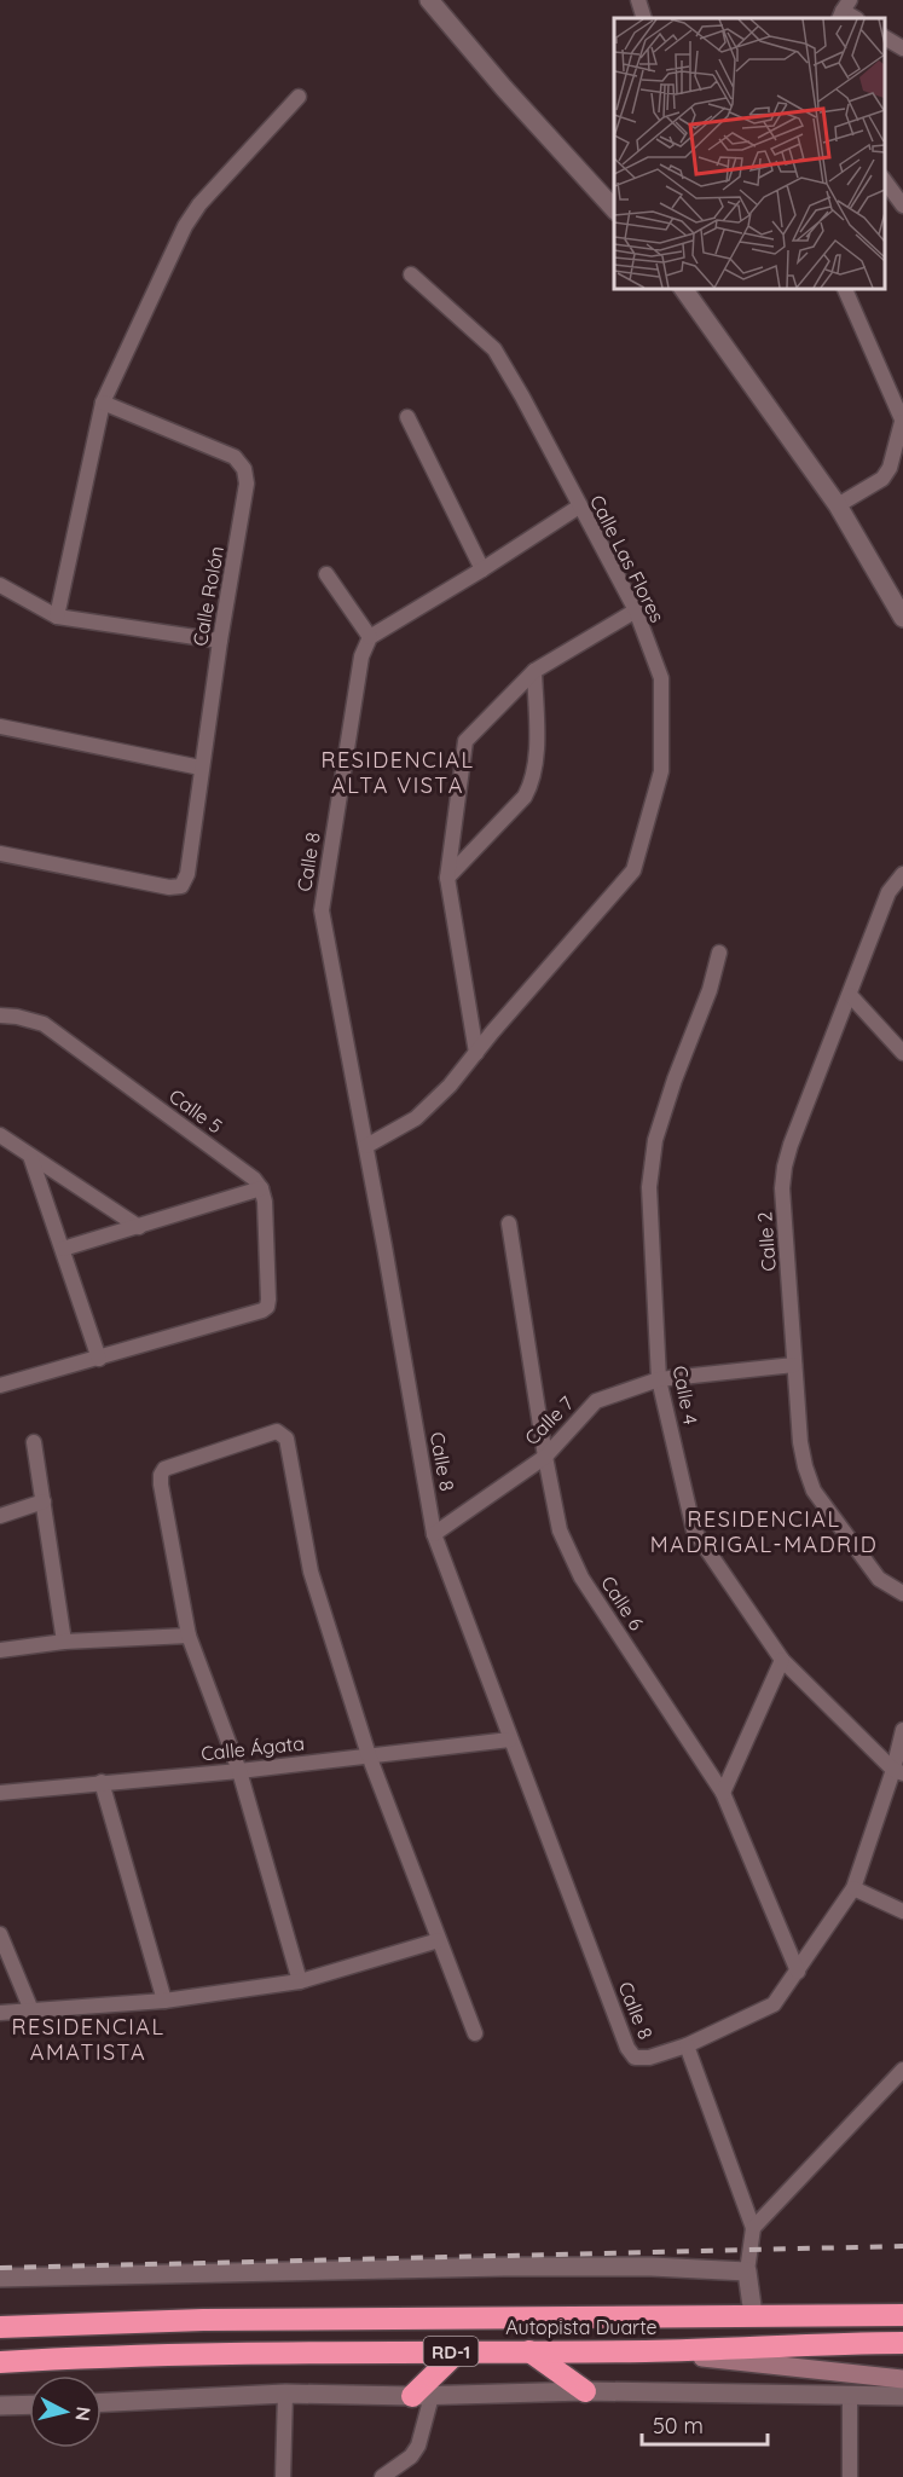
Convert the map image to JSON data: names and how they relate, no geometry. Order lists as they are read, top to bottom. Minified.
{"streets":{"highway":["Autopista Duarte","RD-1"],"street":["Calle Las Flores","Calle Rolón","Calle 8","Calle 5","Calle 2","Calle 4","Calle 7","Calle 6","Calle Ágata"]},"crossings":[["Calle Las Flores","Calle 8"],["Calle 8","Calle 4"],["Calle 8","Calle 7"],["Calle 8","Calle 6"],["Calle 8","Calle Ágata"],["Calle 2","Calle 7"],["Calle 4","Calle 7"],["Calle 7","Calle 6"]],"districts":["RESIDENCIAL ALTA VISTA","RESIDENCIAL MADRIGAL-MADRID","RESIDENCIAL AMATISTA"],"scale_bar":"50 m","north":"right"}
